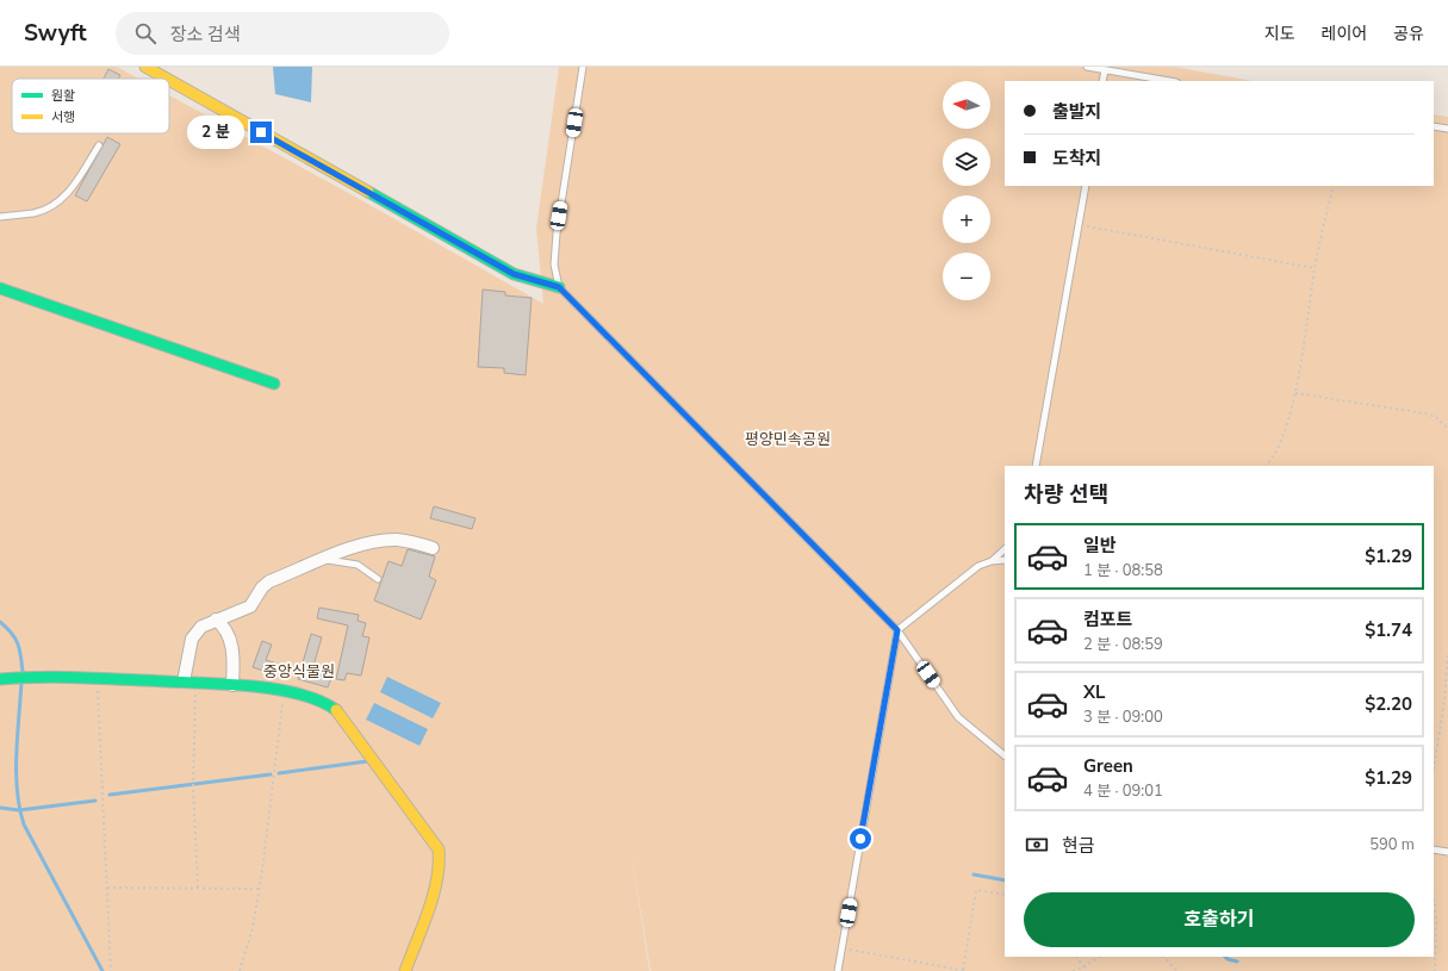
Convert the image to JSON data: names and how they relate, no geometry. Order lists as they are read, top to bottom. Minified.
{"parks":["평양민속공원","중앙식물원"],"legend":["원활","서행"],"north":"left","page":{"header":"Swyft","search":"장소 검색","nav":["지도","레이어","공유"],"map_buttons":["+","−"],"banner":["출발지","도착지"],"bubble":"2 분","heading":"차량 선택","list":[{"name":"일반","note":"1 분 · 08:58","value":"$1.29"},{"name":"컴포트","note":"2 분 · 08:59","value":"$1.74"},{"name":"XL","note":"3 분 · 09:00","value":"$2.20"},{"name":"Green","note":"4 분 · 09:01","value":"$1.29"}],"pay":["현금","590 m"],"buttons":"호출하기"}}
